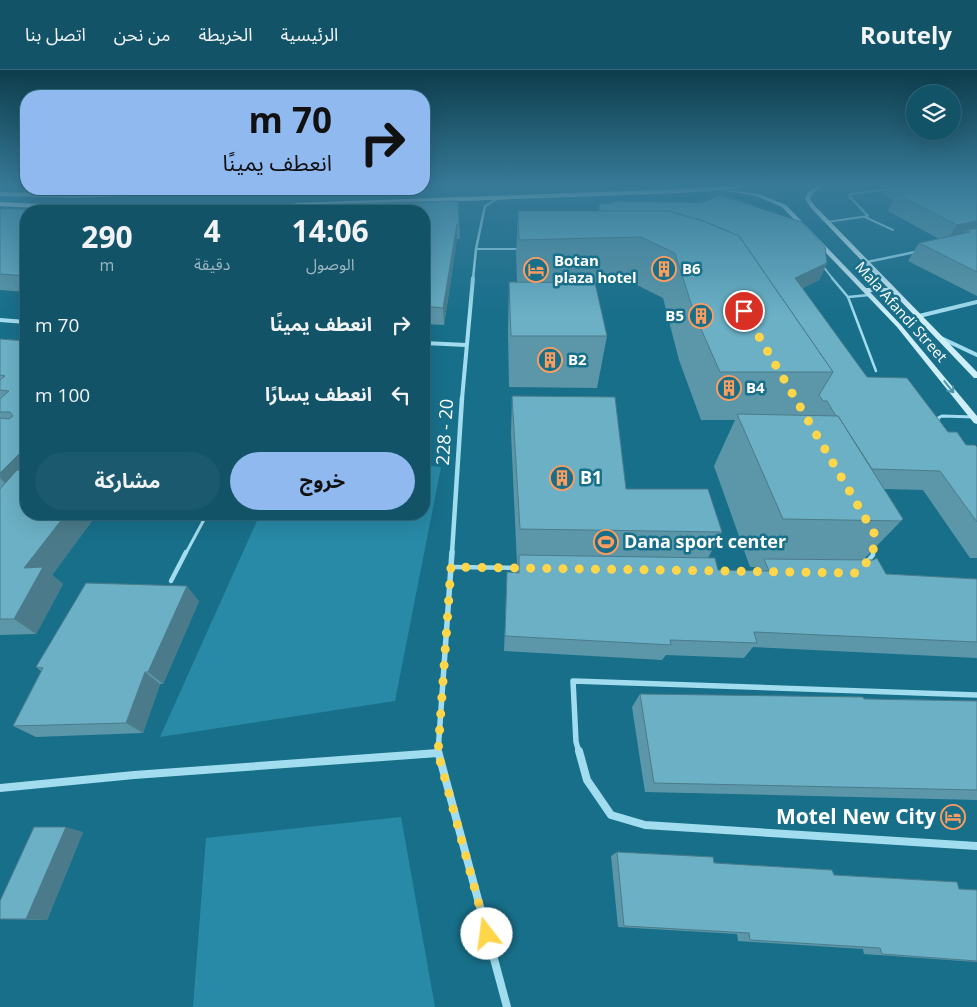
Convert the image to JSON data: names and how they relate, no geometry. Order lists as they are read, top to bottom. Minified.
{"streets":{"main road":["Mala Afandi Street"],"street":["228 - 20"]},"places":{"building":["B6","B5","B2","B4","B1"],"hotel":["Botan plaza hotel","Motel New City"],"sports":["Dana sport center"]},"page":{"header":"Routely","nav":["الرئيسية","الخريطة","من نحن","اتصل بنا"],"turn":["70 m","انعطف يمينًا"],"eta":["14:06","الوصول","4","دقيقة","290","m"],"list":[{"name":"انعطف يمينًا","value":"70 m"},{"name":"انعطف يسارًا","value":"100 m"}],"buttons":["خروج","مشاركة"]}}
